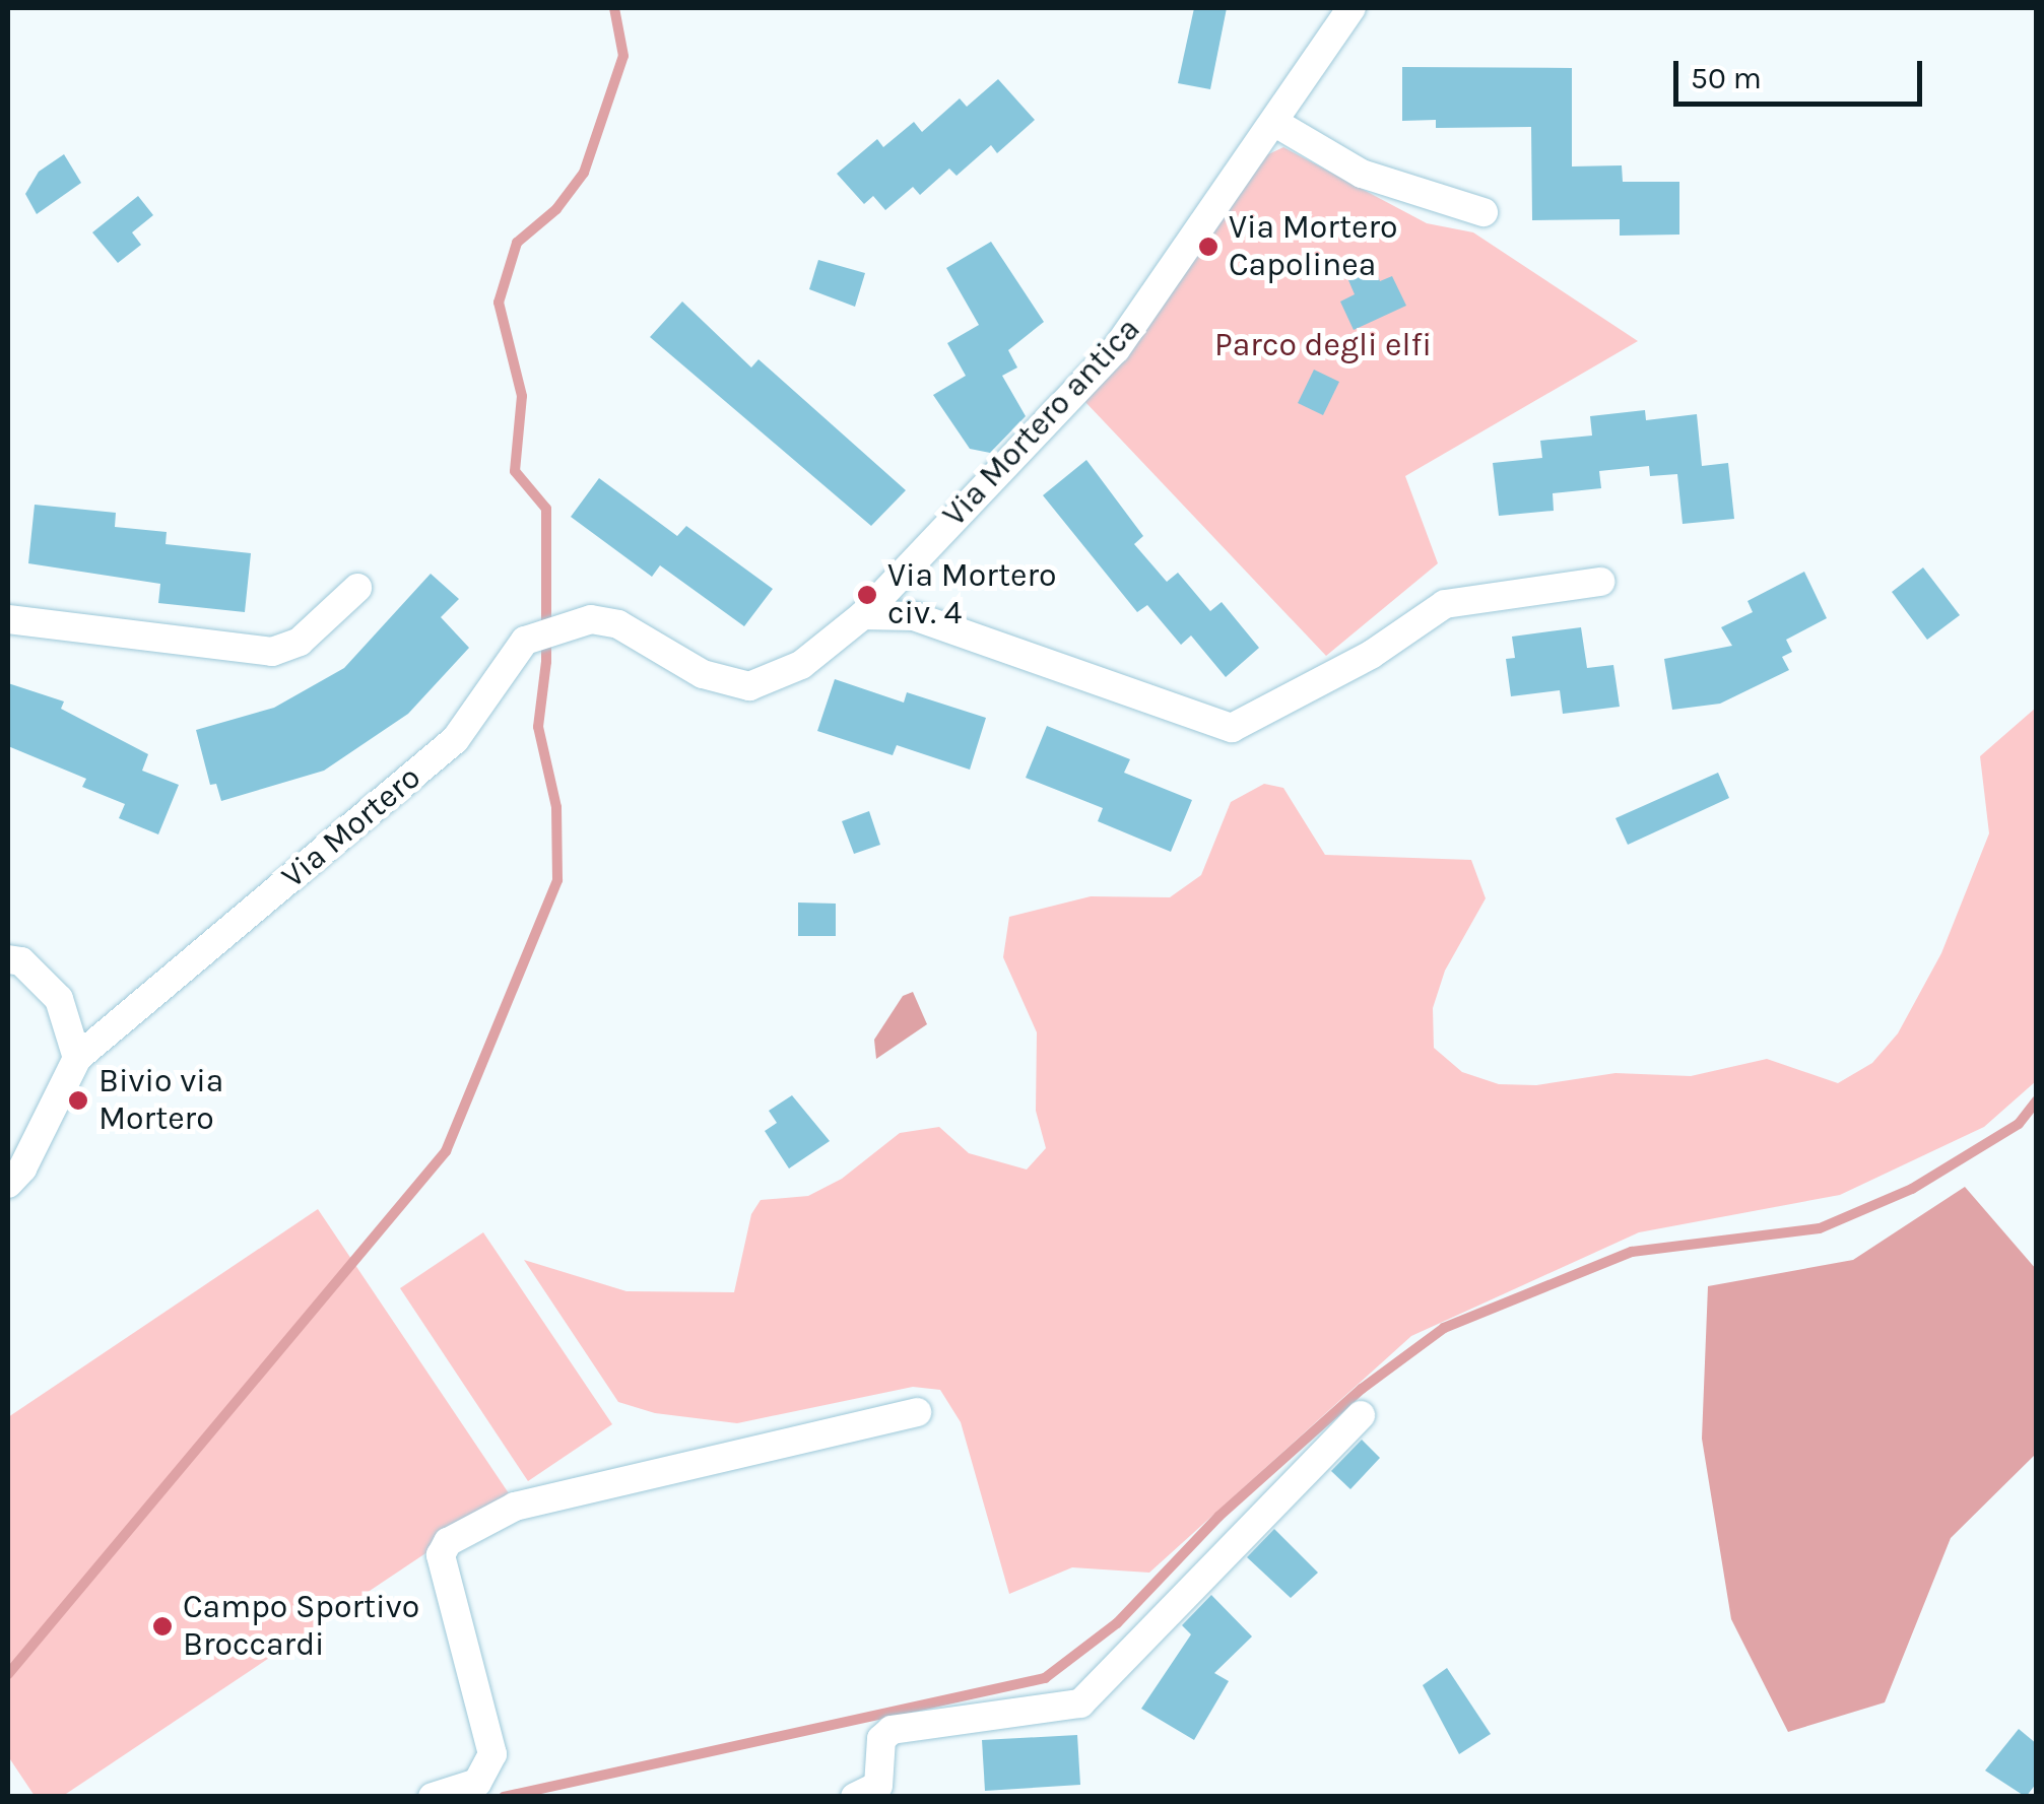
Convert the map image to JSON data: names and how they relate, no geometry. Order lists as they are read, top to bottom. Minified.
{"streets":{"street":["Via Mortero antica","Via Mortero"]},"crossings":[["Via Mortero antica","Via Mortero"]],"parks":["Parco degli elfi"],"places":["Via Mortero Capolinea","Via Mortero civ. 4","Bivio via Mortero","Campo Sportivo Broccardi"],"scale_bar":"50 m"}
